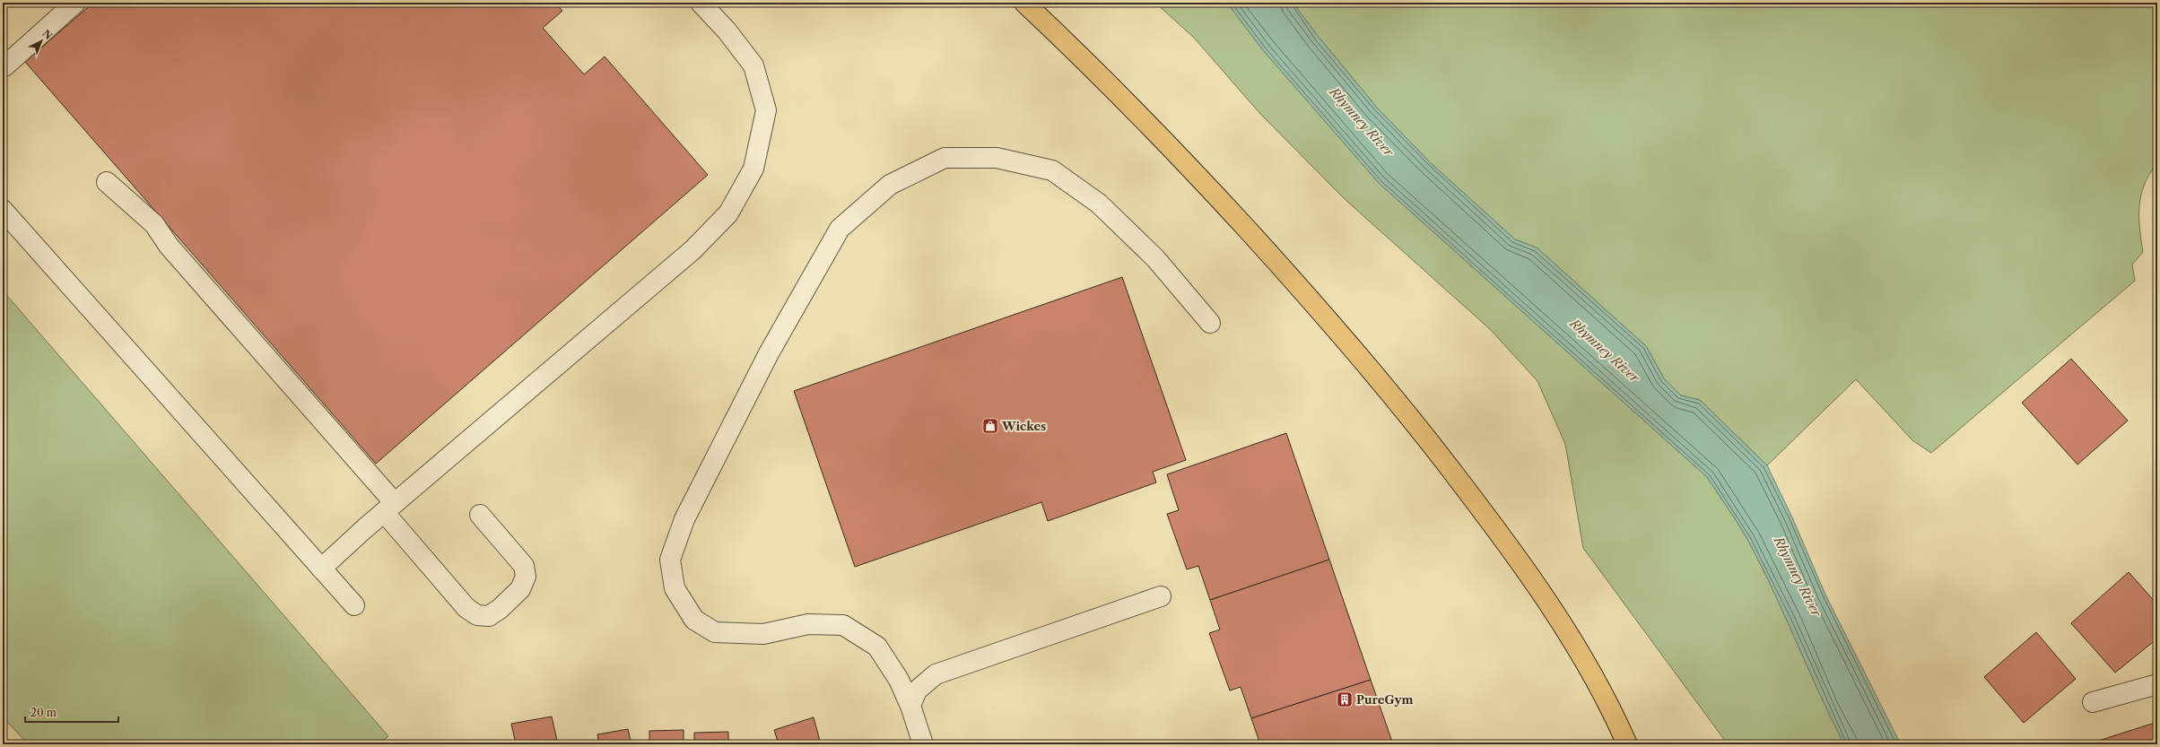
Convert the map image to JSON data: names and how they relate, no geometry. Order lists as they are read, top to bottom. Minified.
{"water":["Rhymney River"],"places":{"shop":["Wickes"],"building":["PureGym"]},"scale_bar":"20 m","north":"top right"}
